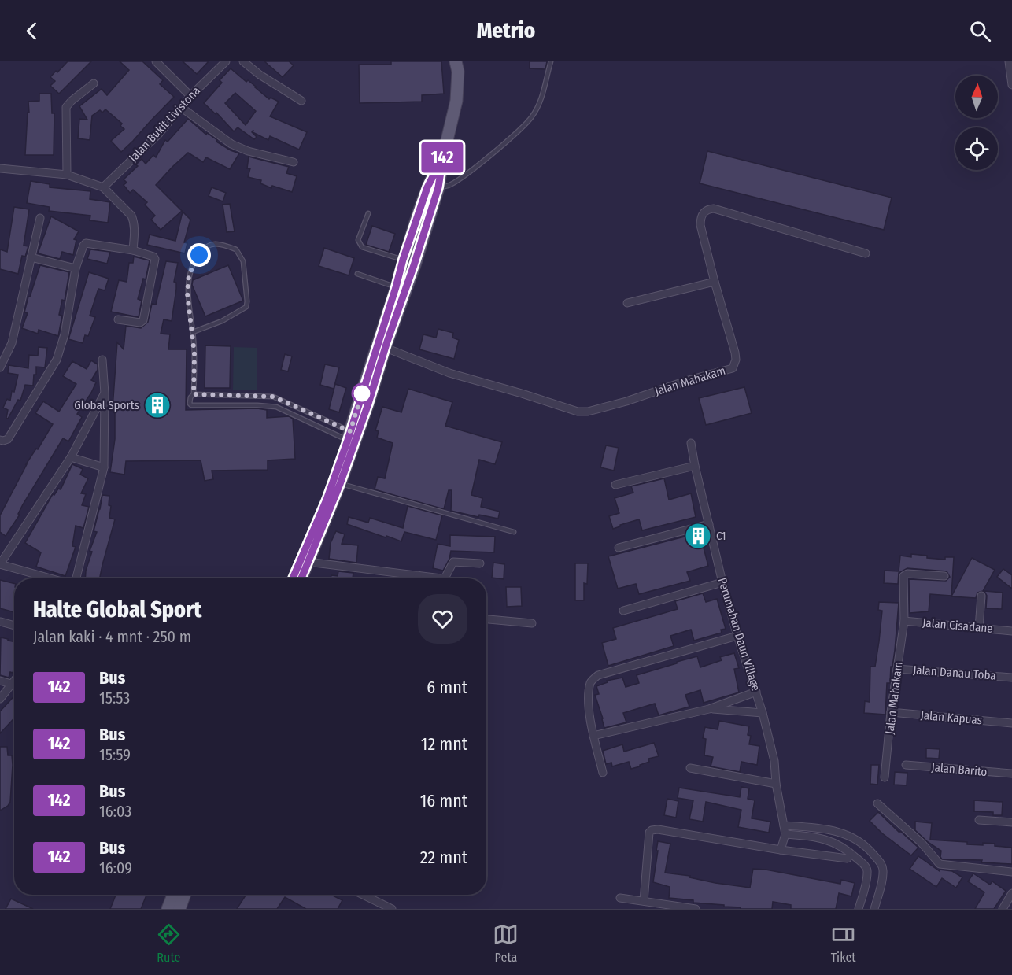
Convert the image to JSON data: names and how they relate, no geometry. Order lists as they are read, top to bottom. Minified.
{"streets":{"street":["Jalan Bukit Livistona","Jalan Mahakam","Jalan Cisadane","Perumahan Daun Village","Jalan Danau Toba","Jalan Kapuas","Jalan Barito"]},"crossings":[["Jalan Mahakam","Jalan Cisadane"],["Jalan Mahakam","Jalan Danau Toba"],["Jalan Mahakam","Jalan Kapuas"]],"places":{"building":["Global Sports","C1"]},"lines":["bus line 142"],"north":"top","page":{"header":"Metrio","on_map":"142","heading":["Halte Global Sport","Jalan kaki · 4 mnt · 250 m"],"list":[{"mark":"142","name":"Bus","note":"15:53","value":"6 mnt"},{"mark":"142","name":"Bus","note":"15:59","value":"12 mnt"},{"mark":"142","name":"Bus","note":"16:03","value":"16 mnt"},{"mark":"142","name":"Bus","note":"16:09","value":"22 mnt"}],"tabs":["Rute","Peta","Tiket"]}}
